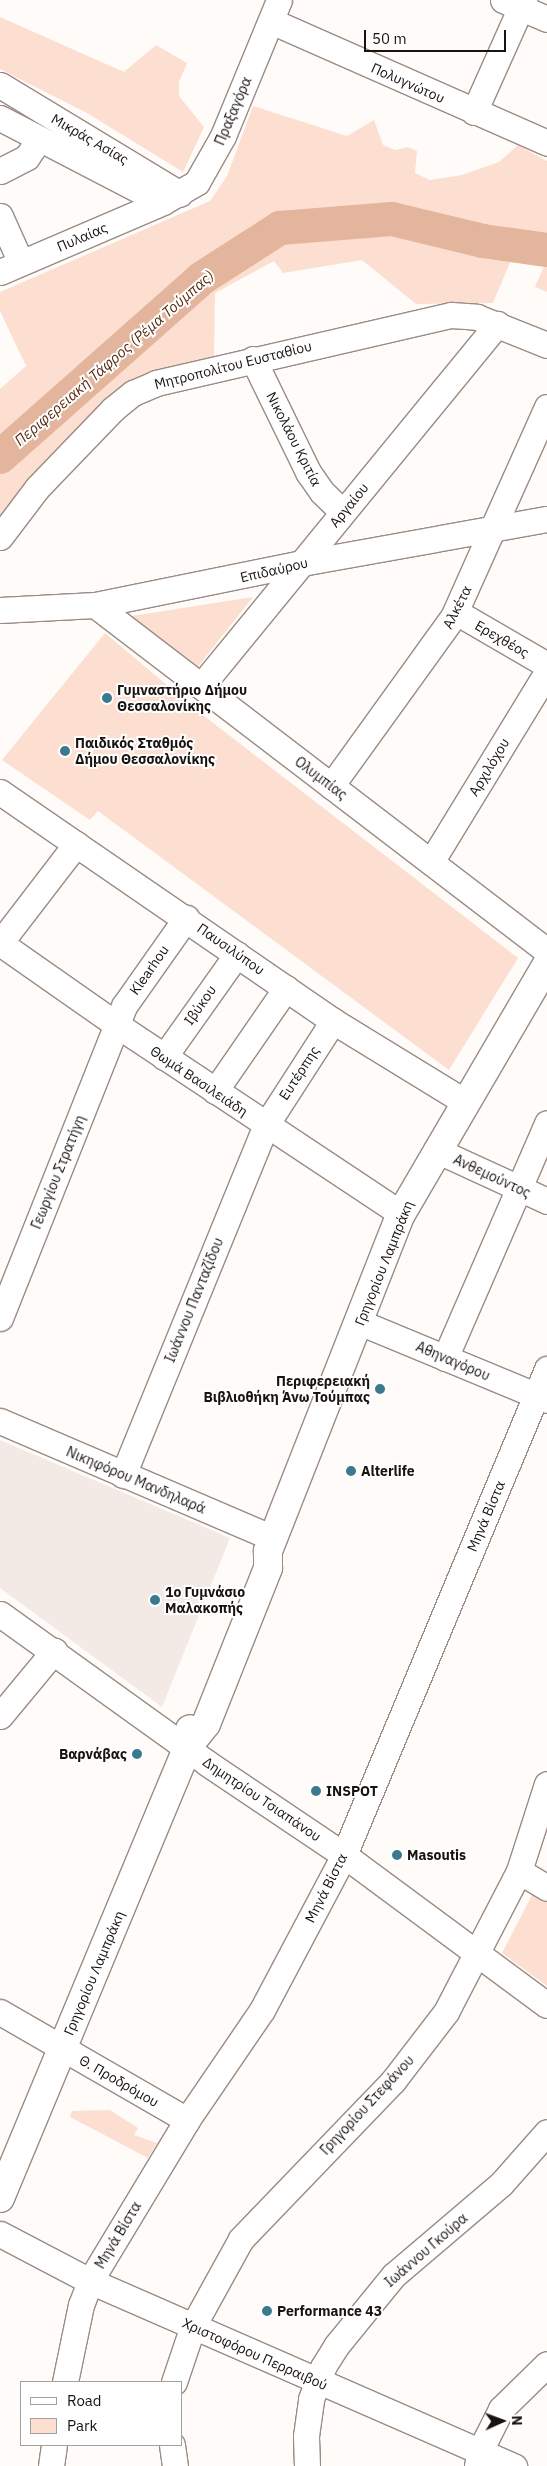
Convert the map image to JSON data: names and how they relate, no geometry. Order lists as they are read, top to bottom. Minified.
{"streets":{"main road":["Γρηγορίου Λαμπράκη"],"street":["Πολυγνώτου","Πραξαγόρα","Μικράς Ασίας","Πυλαίας","Μητροπολίτου Ευσταθίου","Νικολάου Κριτία","Αργαίου","Επιδαύρου","Αλκέτα","Ερεχθέος","Αρχιλόχου","Ολυμπίας","Παυσιλύπου","Klearhou","Ιβύκου","Ευτέρπης","Θωμά Βασιλειάδη","Γεωργίου Στρατήγη","Ανθεμούντος","Ιωάννου Πανταζίδου","Αθηναγόρου","Νικηφόρου Μανδηλαρά","Μηνά Βίστα","Δημητρίου Τσιαπάνου","Θ. Προδρόμου","Γρηγορίου Στεφάνου","Ιωάννου Γκούρα","Χριστοφόρου Περραιβού"]},"crossings":[["Πολυγνώτου","Πραξαγόρα"],["Πραξαγόρα","Μικράς Ασίας"],["Πραξαγόρα","Πυλαίας"],["Μικράς Ασίας","Πυλαίας"],["Μητροπολίτου Ευσταθίου","Νικολάου Κριτία"],["Μητροπολίτου Ευσταθίου","Αργαίου"],["Νικολάου Κριτία","Αργαίου"],["Αργαίου","Επιδαύρου"],["Αργαίου","Ολυμπίας"],["Επιδαύρου","Αλκέτα"],["Επιδαύρου","Ολυμπίας"],["Αλκέτα","Ερεχθέος"],["Αλκέτα","Ολυμπίας"],["Αρχιλόχου","Ολυμπίας"],["Παυσιλύπου","Klearhou"],["Παυσιλύπου","Ιβύκου"],["Παυσιλύπου","Ευτέρπης"],["Παυσιλύπου","Γρηγορίου Λαμπράκη"],["Klearhou","Θωμά Βασιλειάδη"],["Klearhou","Γεωργίου Στρατήγη"],["Ιβύκου","Θωμά Βασιλειάδη"],["Ευτέρπης","Θωμά Βασιλειάδη"],["Ευτέρπης","Ιωάννου Πανταζίδου"],["Θωμά Βασιλειάδη","Γεωργίου Στρατήγη"],["Θωμά Βασιλειάδη","Γρηγορίου Λαμπράκη"],["Θωμά Βασιλειάδη","Ιωάννου Πανταζίδου"],["Ανθεμούντος","Γρηγορίου Λαμπράκη"],["Γρηγορίου Λαμπράκη","Αθηναγόρου"],["Γρηγορίου Λαμπράκη","Νικηφόρου Μανδηλαρά"],["Γρηγορίου Λαμπράκη","Δημητρίου Τσιαπάνου"],["Γρηγορίου Λαμπράκη","Θ. Προδρόμου"],["Ιωάννου Πανταζίδου","Νικηφόρου Μανδηλαρά"],["Αθηναγόρου","Μηνά Βίστα"],["Μηνά Βίστα","Δημητρίου Τσιαπάνου"],["Μηνά Βίστα","Θ. Προδρόμου"],["Μηνά Βίστα","Χριστοφόρου Περραιβού"],["Δημητρίου Τσιαπάνου","Γρηγορίου Στεφάνου"],["Γρηγορίου Στεφάνου","Χριστοφόρου Περραιβού"],["Ιωάννου Γκούρα","Χριστοφόρου Περραιβού"]],"water":["Περιφερειακή Τάφρος (Ρέμα Τούμπας)"],"places":["Γυμναστήριο Δήμου Θεσσαλονίκης","Παιδικός Σταθμός Δήμου Θεσσαλονίκης","Περιφερειακή Βιβλιοθήκη Άνω Τούμπας","Alterlife","1ο Γυμνάσιο Μαλακοπής","Βαρνάβας","INSPOT","Masoutis","Performance 43"],"legend":["Road","Park"],"scale_bar":"50 m","north":"right"}
